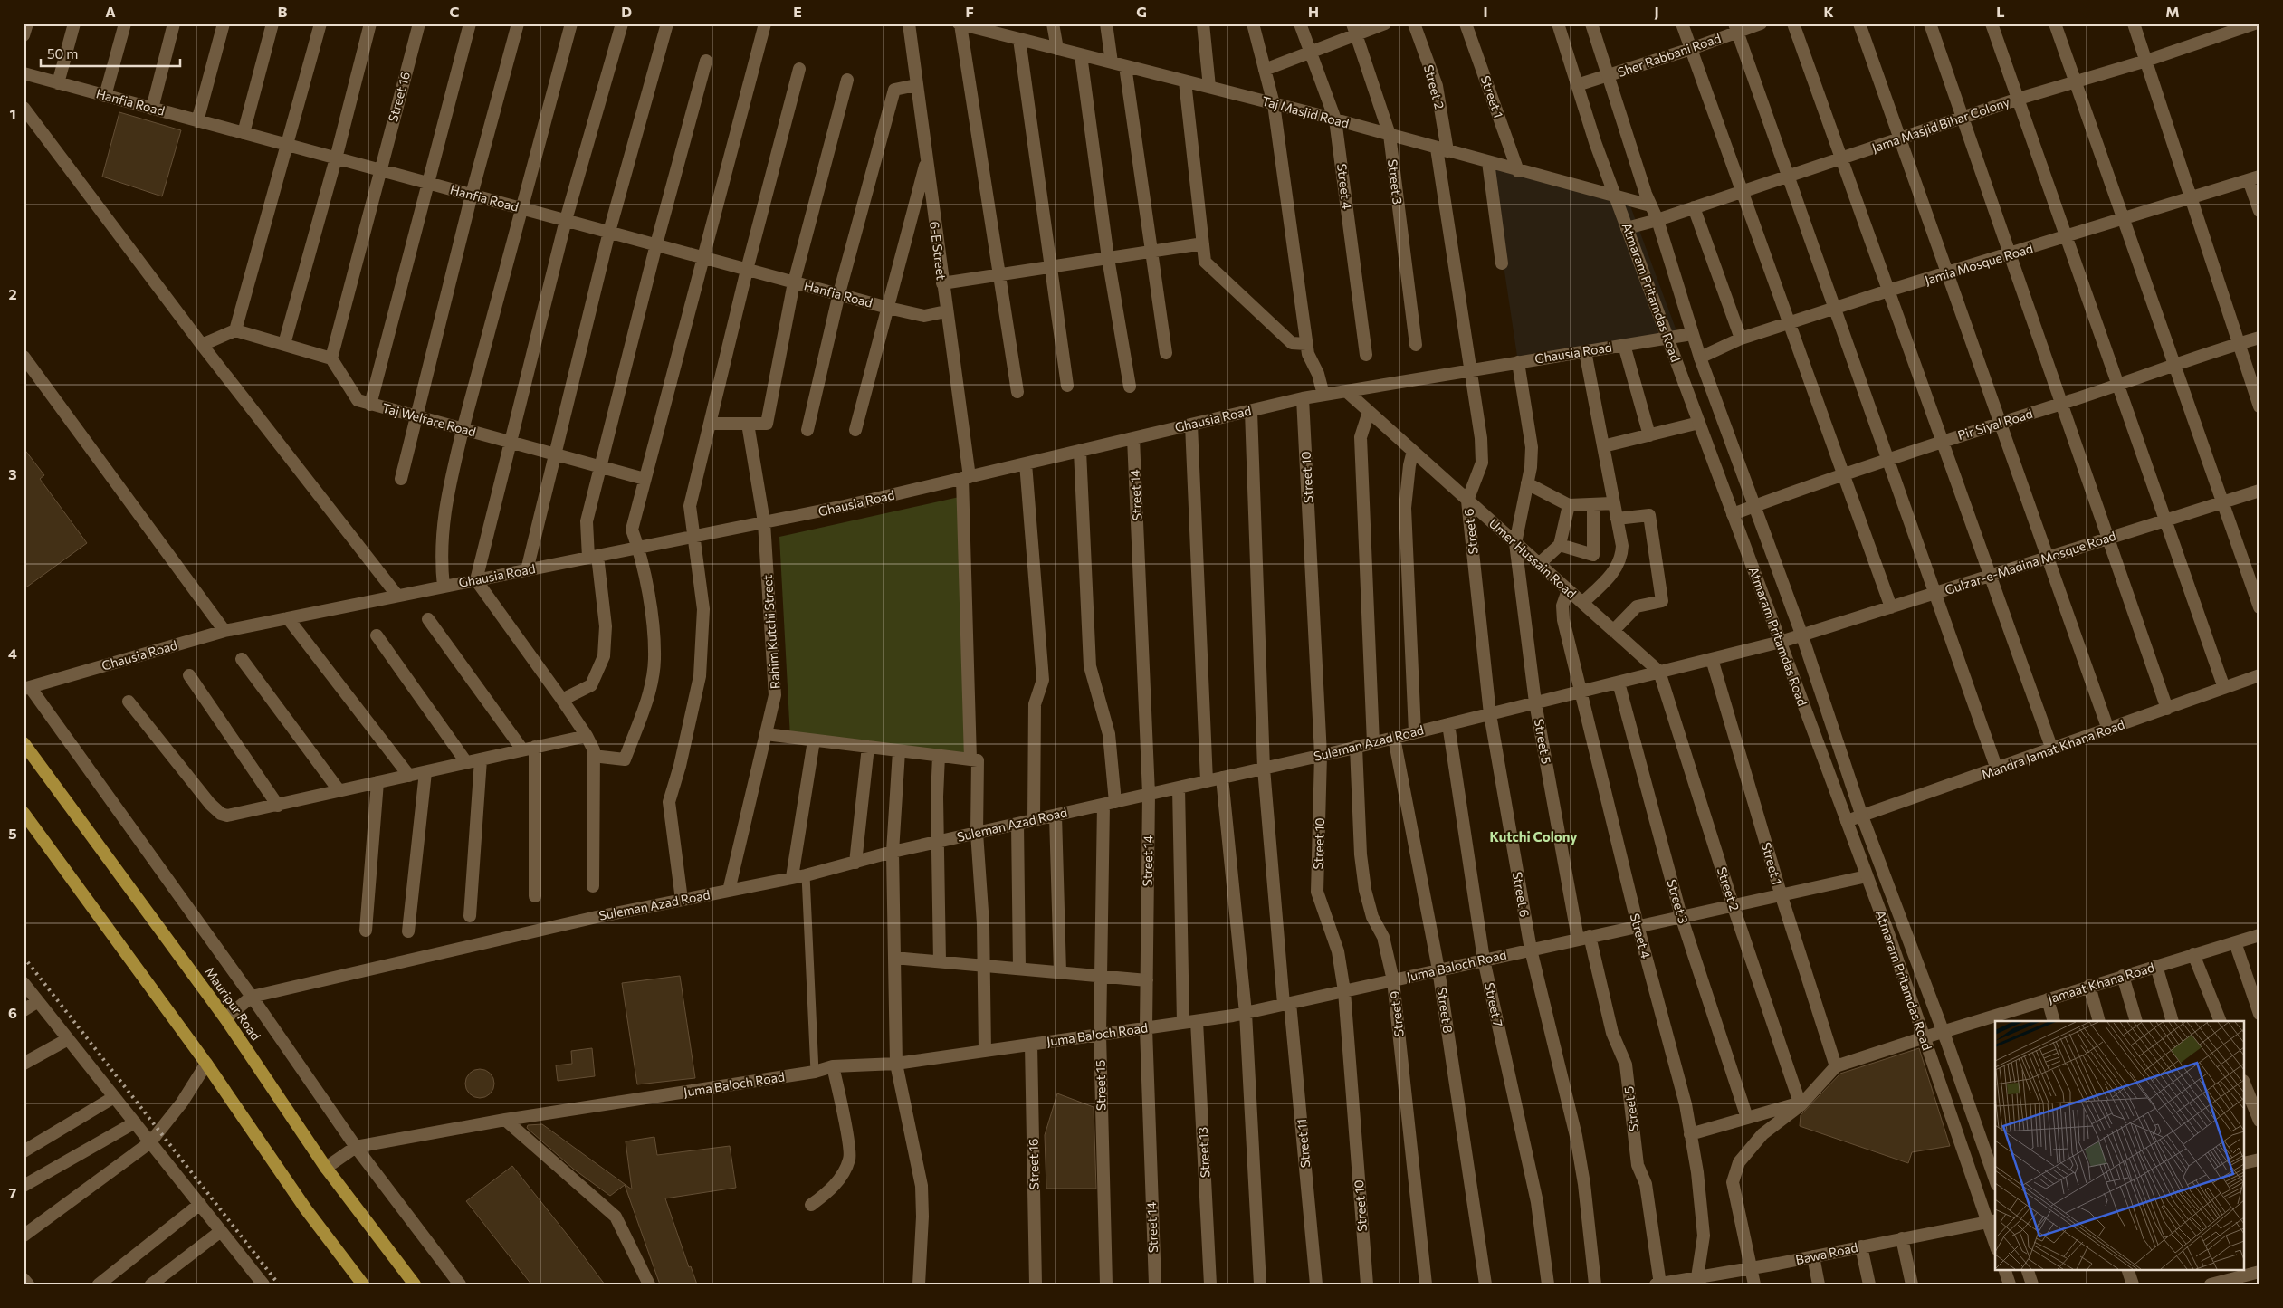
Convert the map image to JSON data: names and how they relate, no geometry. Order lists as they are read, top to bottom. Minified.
{"streets":{"highway":["Mauripur Road"],"street":["Sher Rabbani Road","Street 2","Street 16","Street 1","Hanfia Road","Taj Masjid Road","Jama Masjid Bihar Colony","Street 3","Street 4","6-E Street","Jamia Mosque Road","Atmaram Pritamdas Road","Ghausia Road","Taj Welfare Road","Pir Siyal Road","Street 10","Street 14","Street 6","Umer Hussain Road","Gulzar-e-Madina Mosque Road","Rahim Kutchi Street","Street 5","Suleman Azad Road","Mandra Jamat Khana Road","Juma Baloch Road","Jamaat Khana Road","Street 7","Street 8","Street 9","Street 15","Street 11","Street 13","Bawa Road"]},"crossings":[["Sher Rabbani Road","Atmaram Pritamdas Road"],["Street 2","Taj Masjid Road"],["Street 2","Ghausia Road"],["Street 2","Street 6"],["Street 2","Umer Hussain Road"],["Street 2","Suleman Azad Road"],["Street 2","Juma Baloch Road"],["Street 16","Hanfia Road"],["Street 16","Taj Welfare Road"],["Street 16","Juma Baloch Road"],["Street 1","Taj Masjid Road"],["Street 1","Suleman Azad Road"],["Street 1","Juma Baloch Road"],["Street 1","Jamaat Khana Road"],["Hanfia Road","6-E Street"],["Taj Masjid Road","Street 3"],["Taj Masjid Road","Street 4"],["Taj Masjid Road","Atmaram Pritamdas Road"],["Jama Masjid Bihar Colony","Atmaram Pritamdas Road"],["Street 3","Suleman Azad Road"],["Street 3","Juma Baloch Road"],["Street 4","Umer Hussain Road"],["Street 4","Suleman Azad Road"],["Street 4","Juma Baloch Road"],["Street 4","Bawa Road"],["6-E Street","Ghausia Road"],["Jamia Mosque Road","Atmaram Pritamdas Road"],["Atmaram Pritamdas Road","Ghausia Road"],["Atmaram Pritamdas Road","Pir Siyal Road"],["Atmaram Pritamdas Road","Gulzar-e-Madina Mosque Road"],["Atmaram Pritamdas Road","Suleman Azad Road"],["Atmaram Pritamdas Road","Mandra Jamat Khana Road"],["Atmaram Pritamdas Road","Juma Baloch Road"],["Atmaram Pritamdas Road","Jamaat Khana Road"],["Atmaram Pritamdas Road","Bawa Road"],["Ghausia Road","Street 10"],["Ghausia Road","Street 14"],["Ghausia Road","Umer Hussain Road"],["Ghausia Road","Rahim Kutchi Street"],["Ghausia Road","Street 5"],["Ghausia Road","Street 15"],["Ghausia Road","Street 11"],["Street 10","Suleman Azad Road"],["Street 10","Juma Baloch Road"],["Street 14","Suleman Azad Road"],["Street 14","Juma Baloch Road"],["Street 6","Umer Hussain Road"],["Street 6","Suleman Azad Road"],["Street 6","Juma Baloch Road"],["Umer Hussain Road","Street 5"],["Umer Hussain Road","Suleman Azad Road"],["Gulzar-e-Madina Mosque Road","Suleman Azad Road"],["Rahim Kutchi Street","Suleman Azad Road"],["Street 5","Suleman Azad Road"],["Street 5","Juma Baloch Road"],["Street 5","Bawa Road"],["Suleman Azad Road","Mauripur Road"],["Suleman Azad Road","Street 7"],["Suleman Azad Road","Street 8"],["Suleman Azad Road","Street 9"],["Suleman Azad Road","Street 15"],["Suleman Azad Road","Street 11"],["Juma Baloch Road","Mauripur Road"],["Juma Baloch Road","Street 7"],["Juma Baloch Road","Street 8"],["Juma Baloch Road","Street 9"],["Juma Baloch Road","Street 15"],["Juma Baloch Road","Street 11"],["Juma Baloch Road","Street 13"]],"districts":["Kutchi Colony"],"scale_bar":"50 m","grid":{"columns":["A","B","C","D","E","F","G","H","I","J","K","L","M"],"rows":["1","2","3","4","5","6","7"]}}
